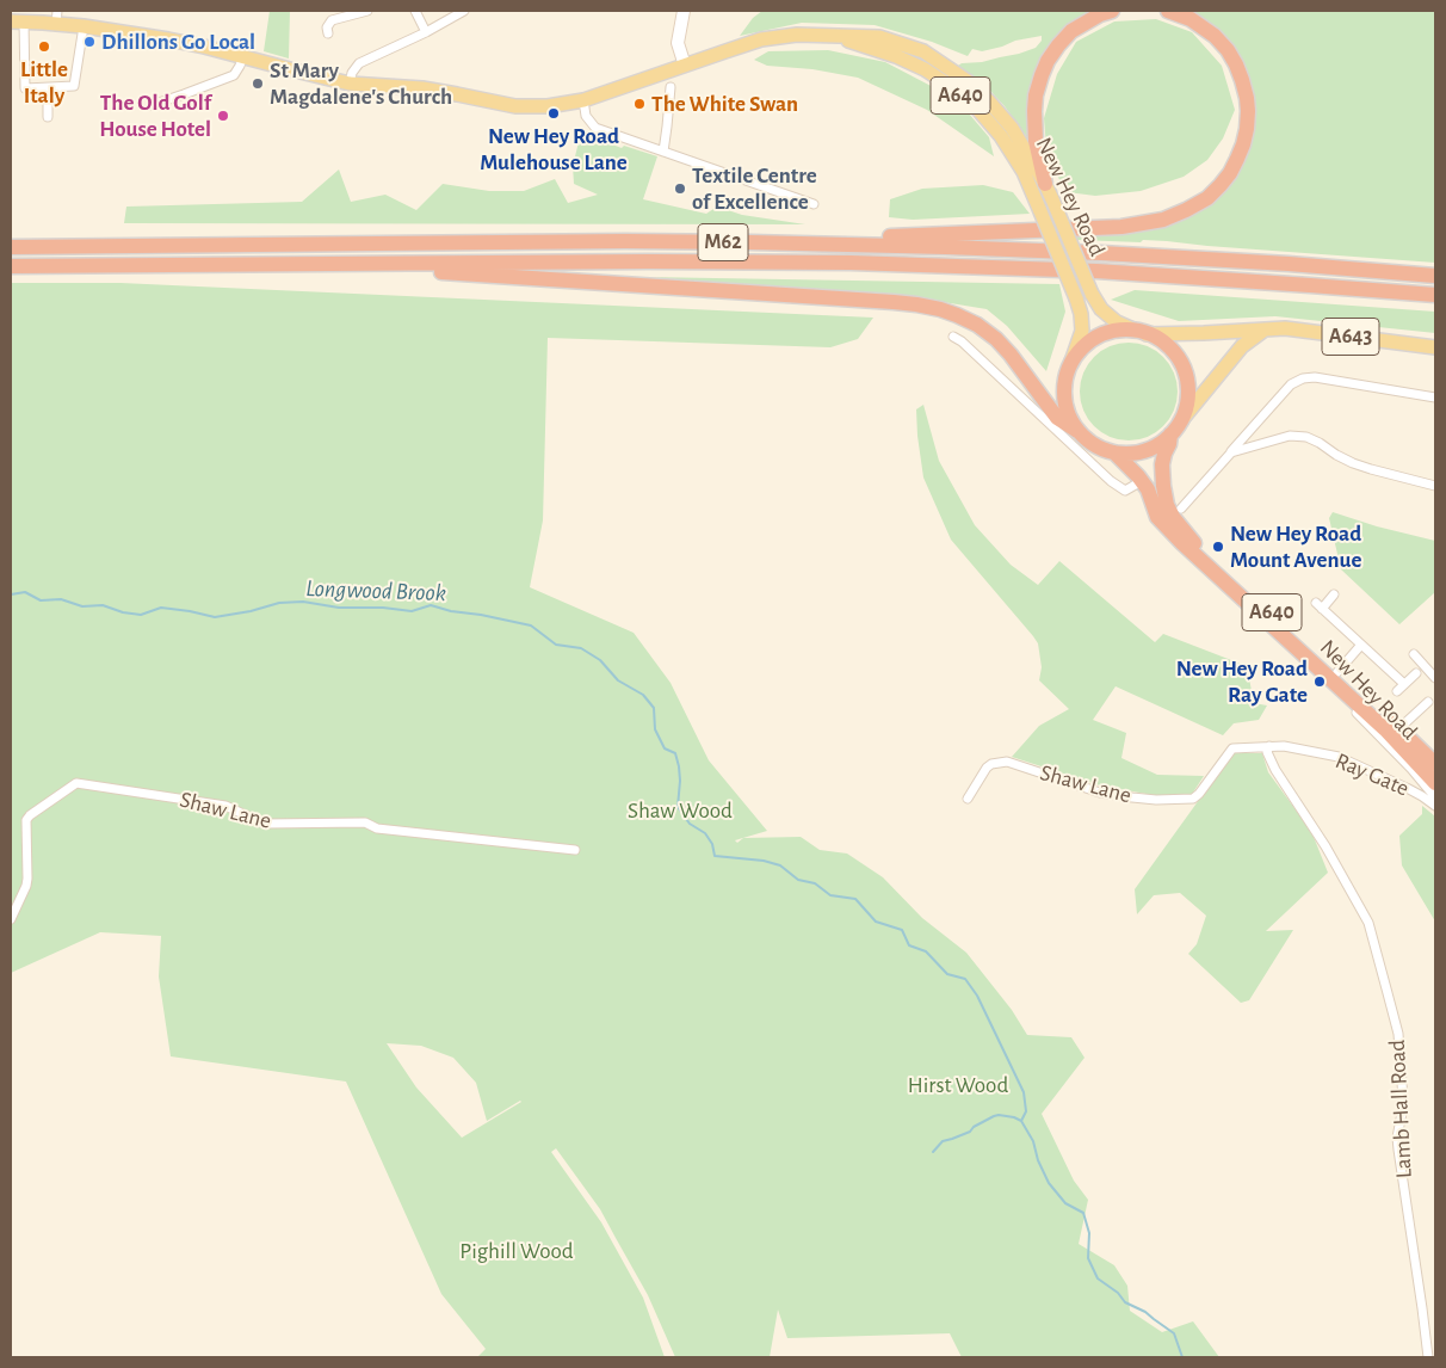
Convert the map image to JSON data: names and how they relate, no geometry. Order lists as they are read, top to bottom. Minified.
{"streets":{"highway":["A640","New Hey Road","M62"],"main road":["A643"],"street":["Ray Gate","Shaw Lane","Lamb Hall Road"]},"crossings":[["A640","New Hey Road"],["A640","A643"],["New Hey Road","A643"],["Ray Gate","Shaw Lane"],["Ray Gate","Lamb Hall Road"],["Shaw Lane","Lamb Hall Road"]],"water":["Longwood Brook"],"parks":["Shaw Wood","Hirst Wood","Pighill Wood"],"places":["Dhillons Go Local","Little Italy","St Mary Magdalene's Church","The White Swan","New Hey Road Mulehouse Lane","The Old Golf House Hotel","Textile Centre of Excellence","New Hey Road Mount Avenue","New Hey Road Ray Gate"]}
